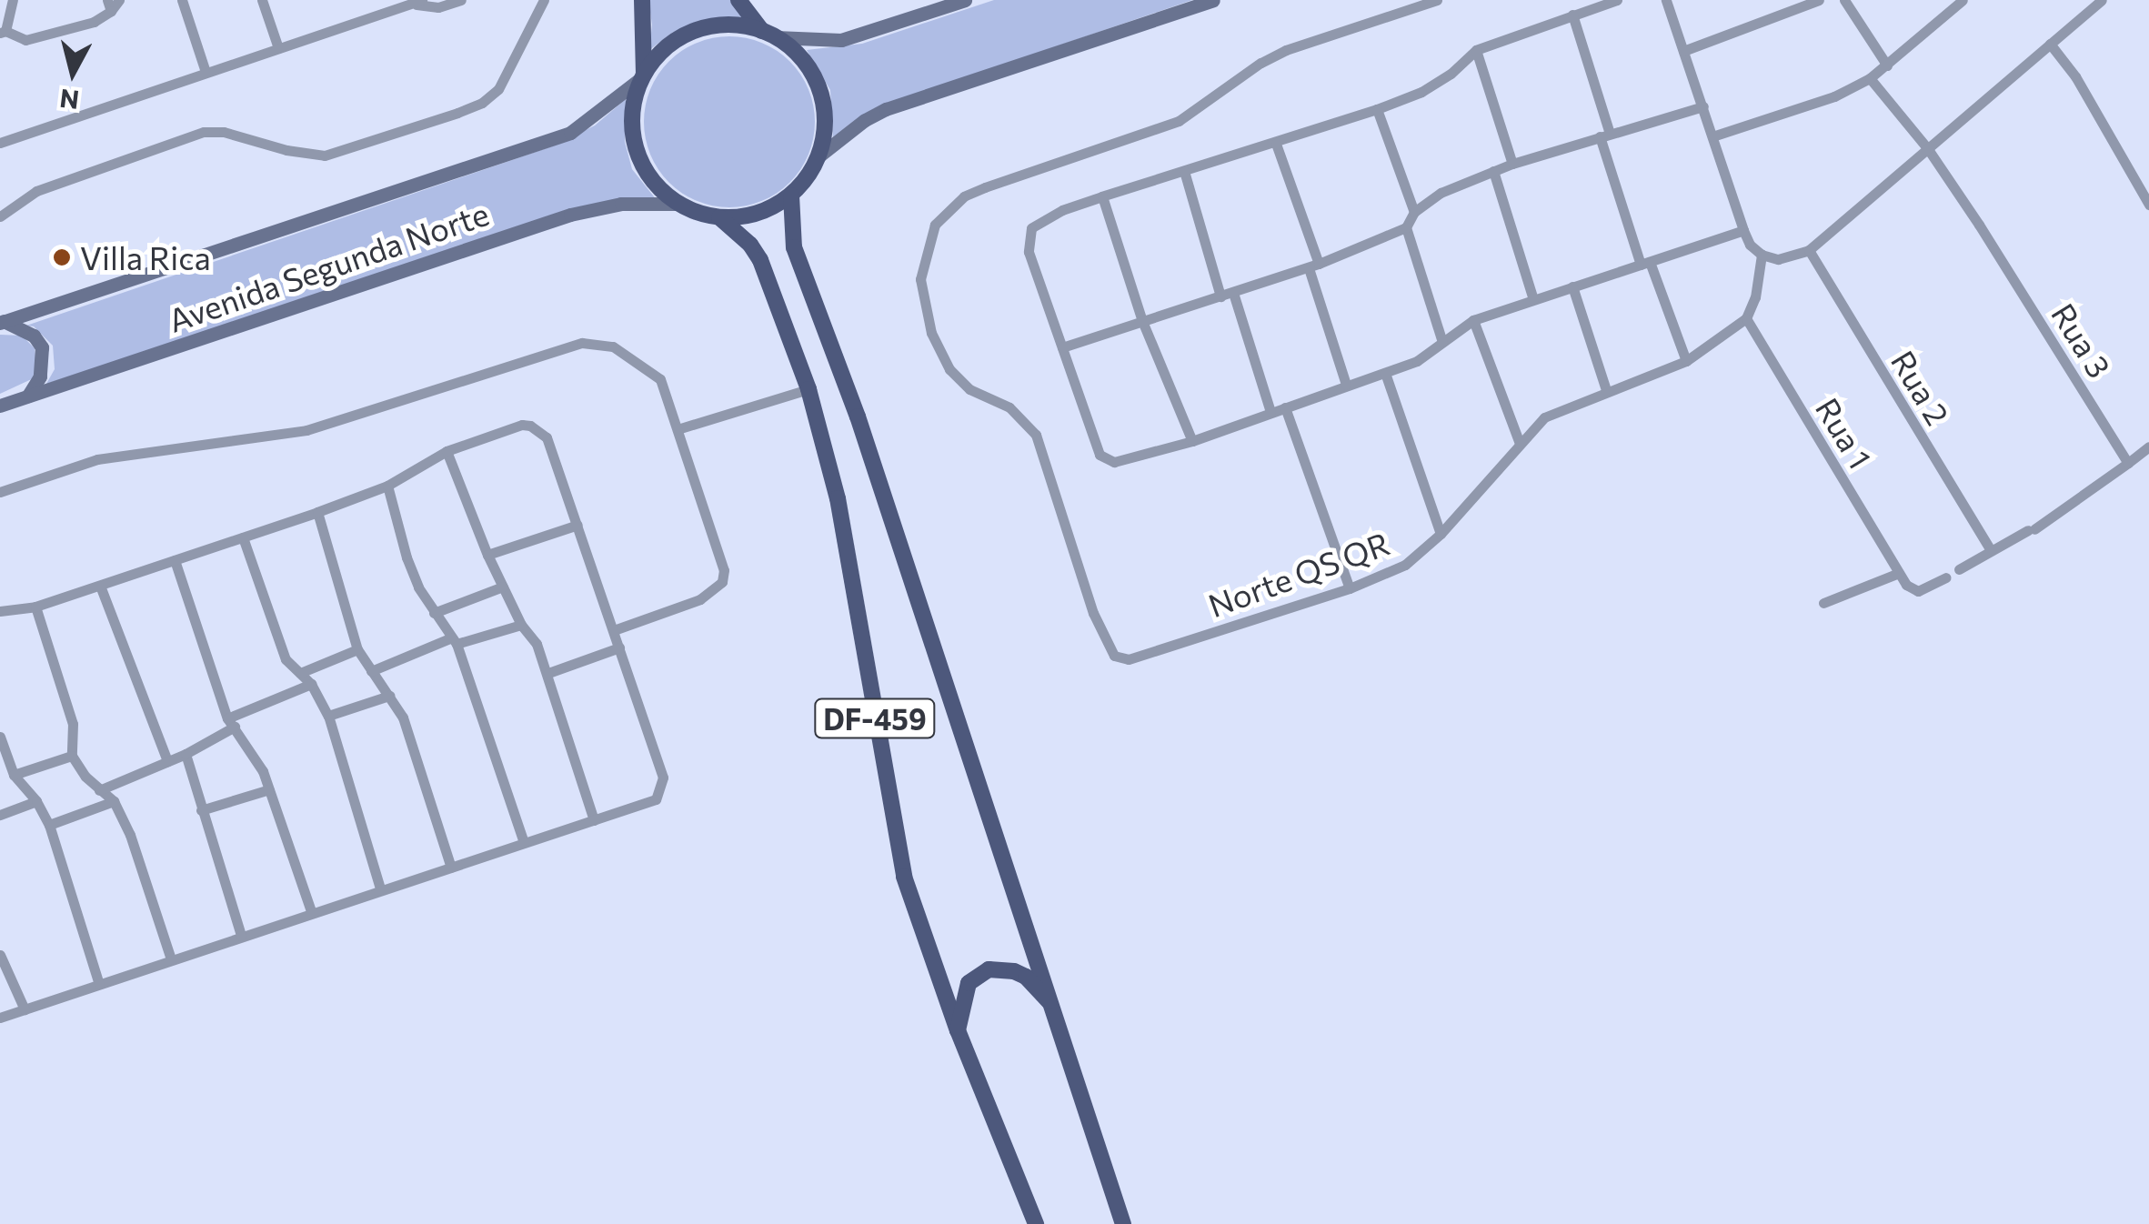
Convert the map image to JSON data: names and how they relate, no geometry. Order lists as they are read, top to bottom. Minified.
{"streets":{"main road":["Avenida Segunda Norte","DF-459"],"street":["Rua 3","Rua 2","Rua 1","Norte QS QR"]},"crossings":[["Avenida Segunda Norte","DF-459"],["Rua 1","Norte QS QR"]],"places":["Villa Rica"],"north":"bottom"}
